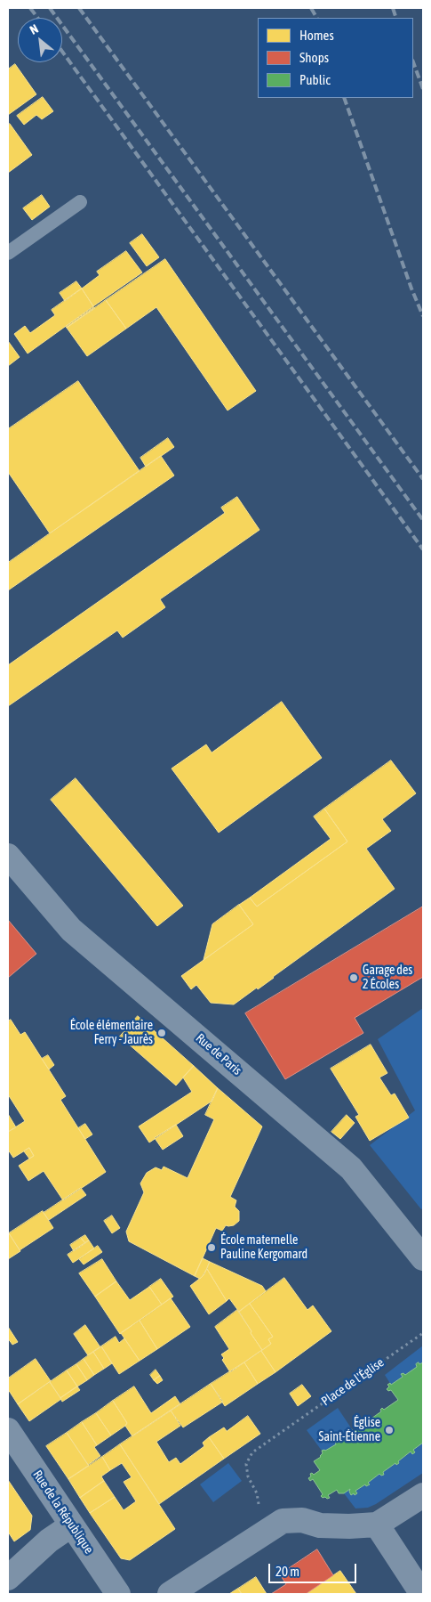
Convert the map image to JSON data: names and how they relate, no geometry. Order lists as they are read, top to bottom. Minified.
{"streets":{"street":["Rue de Paris","Rue de la République"],"path":["Place de l'Église"]},"places":["Garage des 2 Écoles","École élémentaire Ferry - Jaurès","École maternelle Pauline Kergomard","Église Saint-Étienne"],"legend":["Homes","Shops","Public"],"scale_bar":"20 m","north":"top left"}
